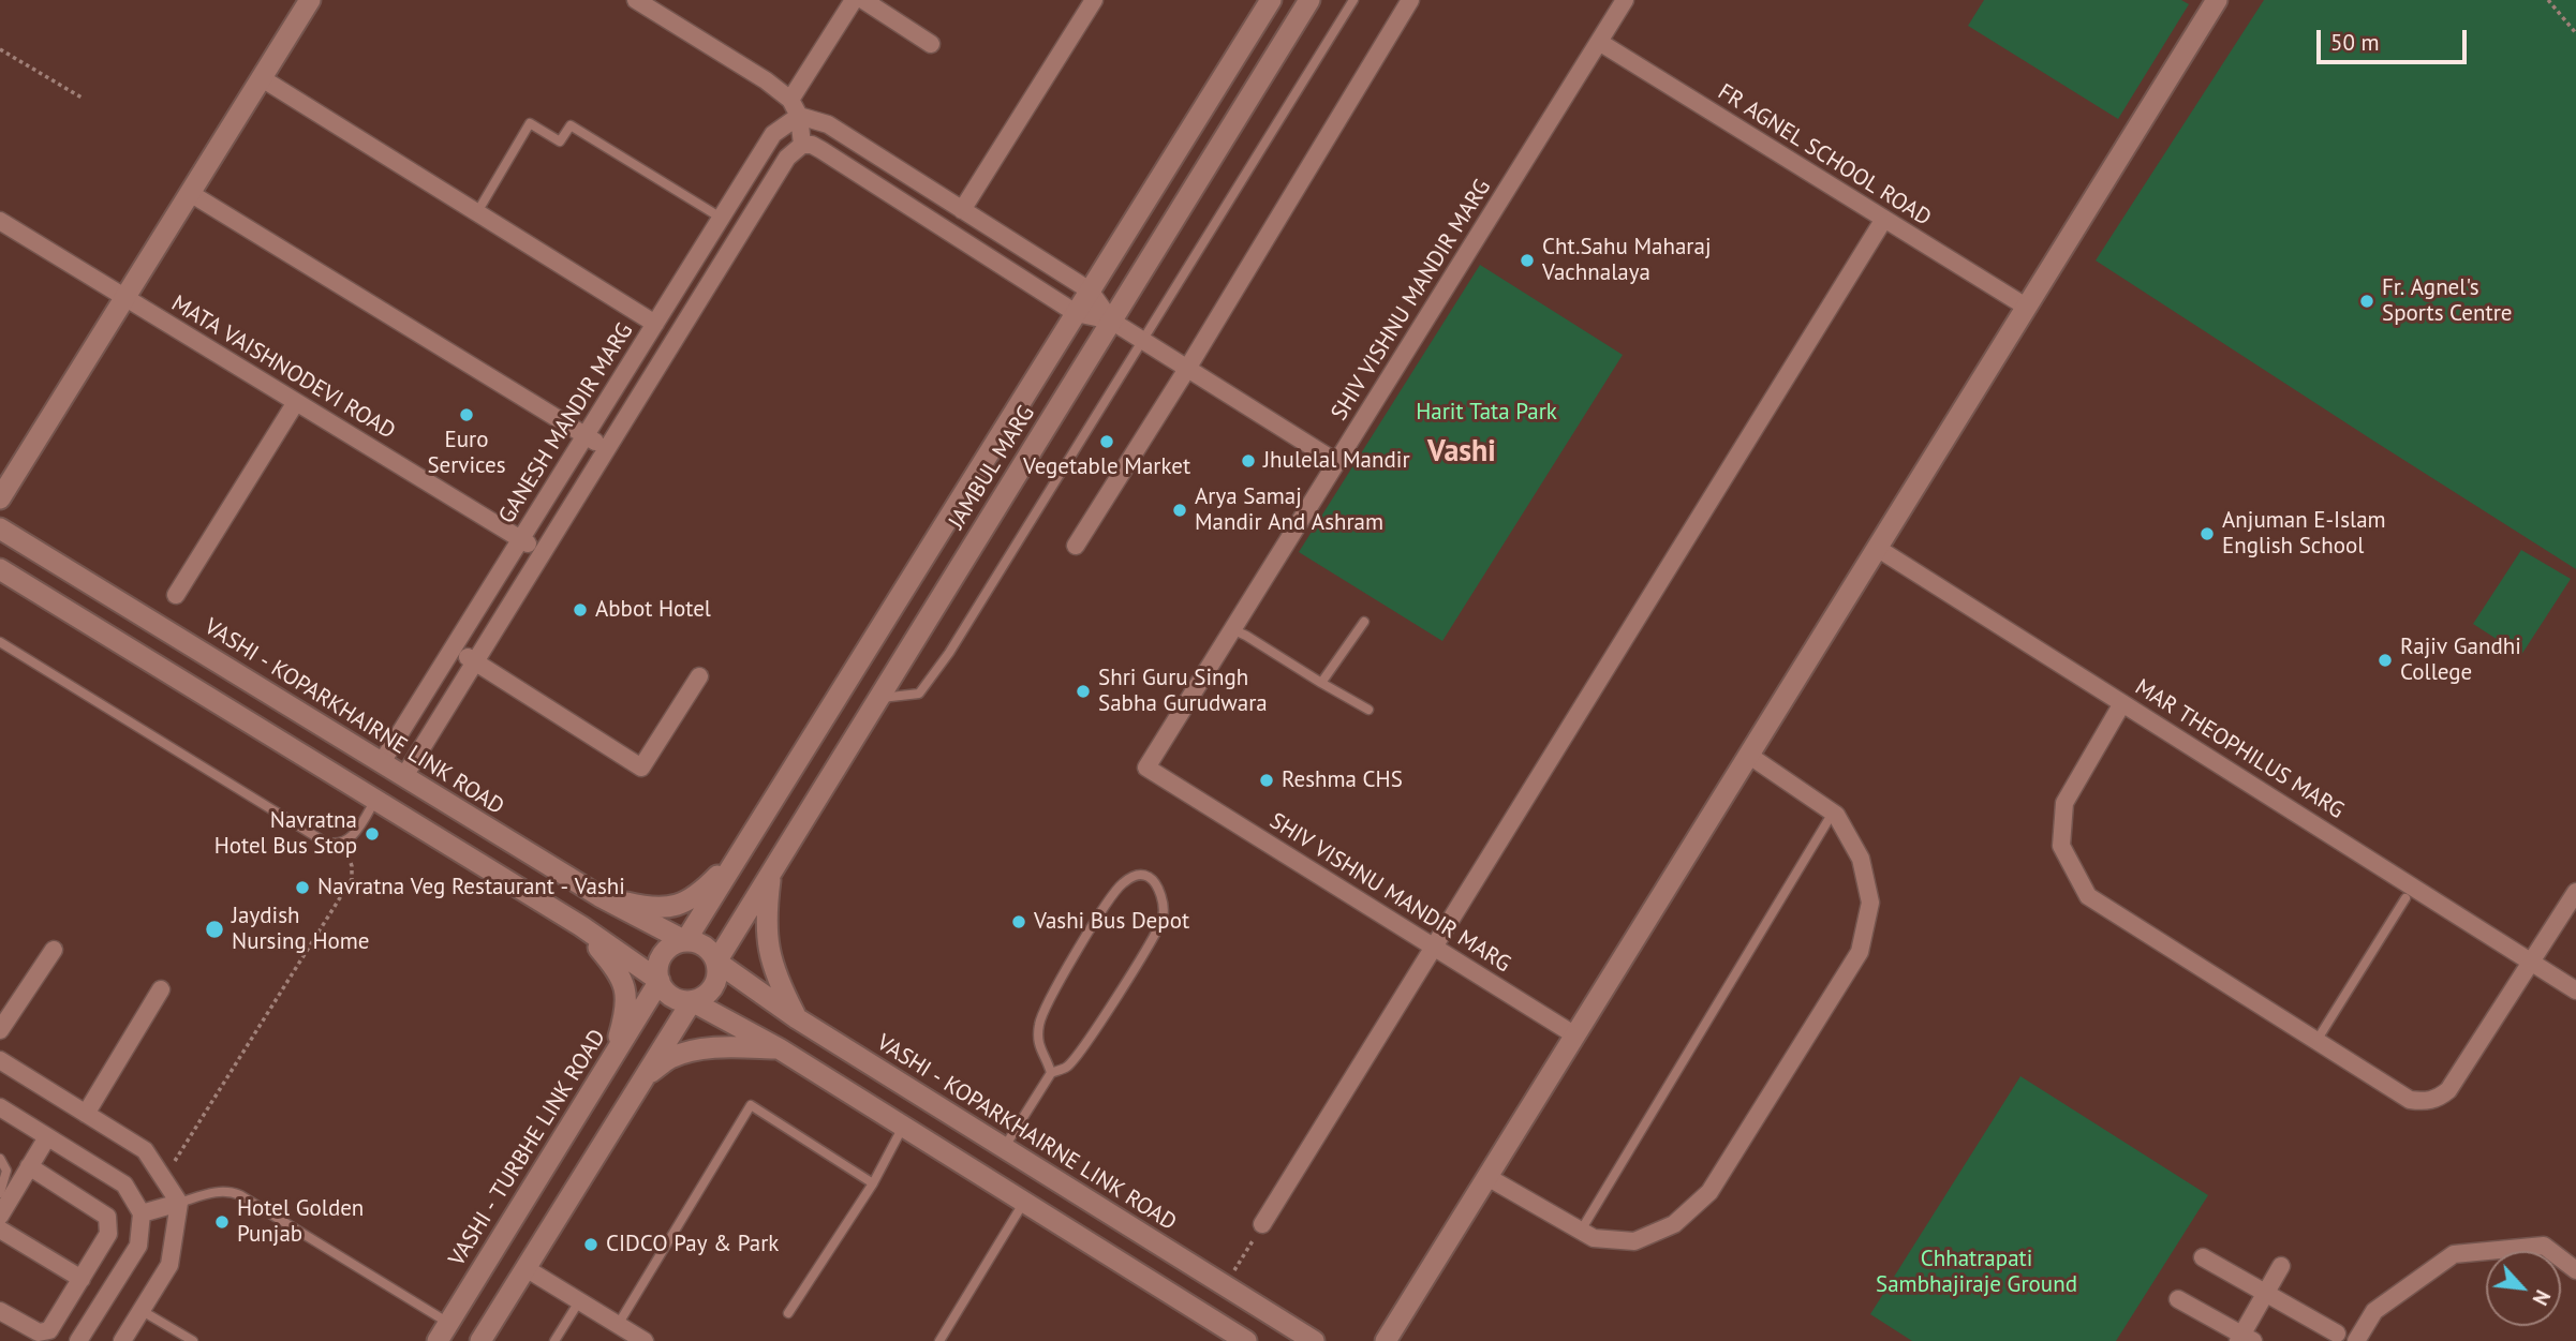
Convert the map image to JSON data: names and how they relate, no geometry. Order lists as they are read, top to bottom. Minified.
{"streets":{"main road":["JAMBUL MARG","VASHI - KOPARKHAIRNE LINK ROAD","VASHI - TURBHE LINK ROAD"],"street":["FR AGNEL SCHOOL ROAD","SHIV VISHNU MANDIR MARG","MATA VAISHNODEVI ROAD","GANESH MANDIR MARG","MAR THEOPHILUS MARG"]},"crossings":[["FR AGNEL SCHOOL ROAD","SHIV VISHNU MANDIR MARG"],["MATA VAISHNODEVI ROAD","GANESH MANDIR MARG"],["GANESH MANDIR MARG","VASHI - KOPARKHAIRNE LINK ROAD"],["JAMBUL MARG","VASHI - KOPARKHAIRNE LINK ROAD"],["JAMBUL MARG","VASHI - TURBHE LINK ROAD"],["VASHI - KOPARKHAIRNE LINK ROAD","VASHI - TURBHE LINK ROAD"]],"districts":["Vashi"],"parks":["Harit Tata Park","Chhatrapati Sambhajiraje Ground"],"places":["Cht.Sahu Maharaj Vachnalaya","Fr. Agnel's Sports Centre","Euro Services","Vegetable Market","Jhulelal Mandir","Arya Samaj Mandir And Ashram","Anjuman E-Islam English School","Abbot Hotel","Rajiv Gandhi College","Shri Guru Singh Sabha Gurudwara","Reshma CHS","Navratna Hotel Bus Stop","Navratna Veg Restaurant - Vashi","Vashi Bus Depot","Jaydish Nursing Home","Hotel Golden Punjab","CIDCO Pay & Park"],"scale_bar":"50 m","north":"bottom right"}
